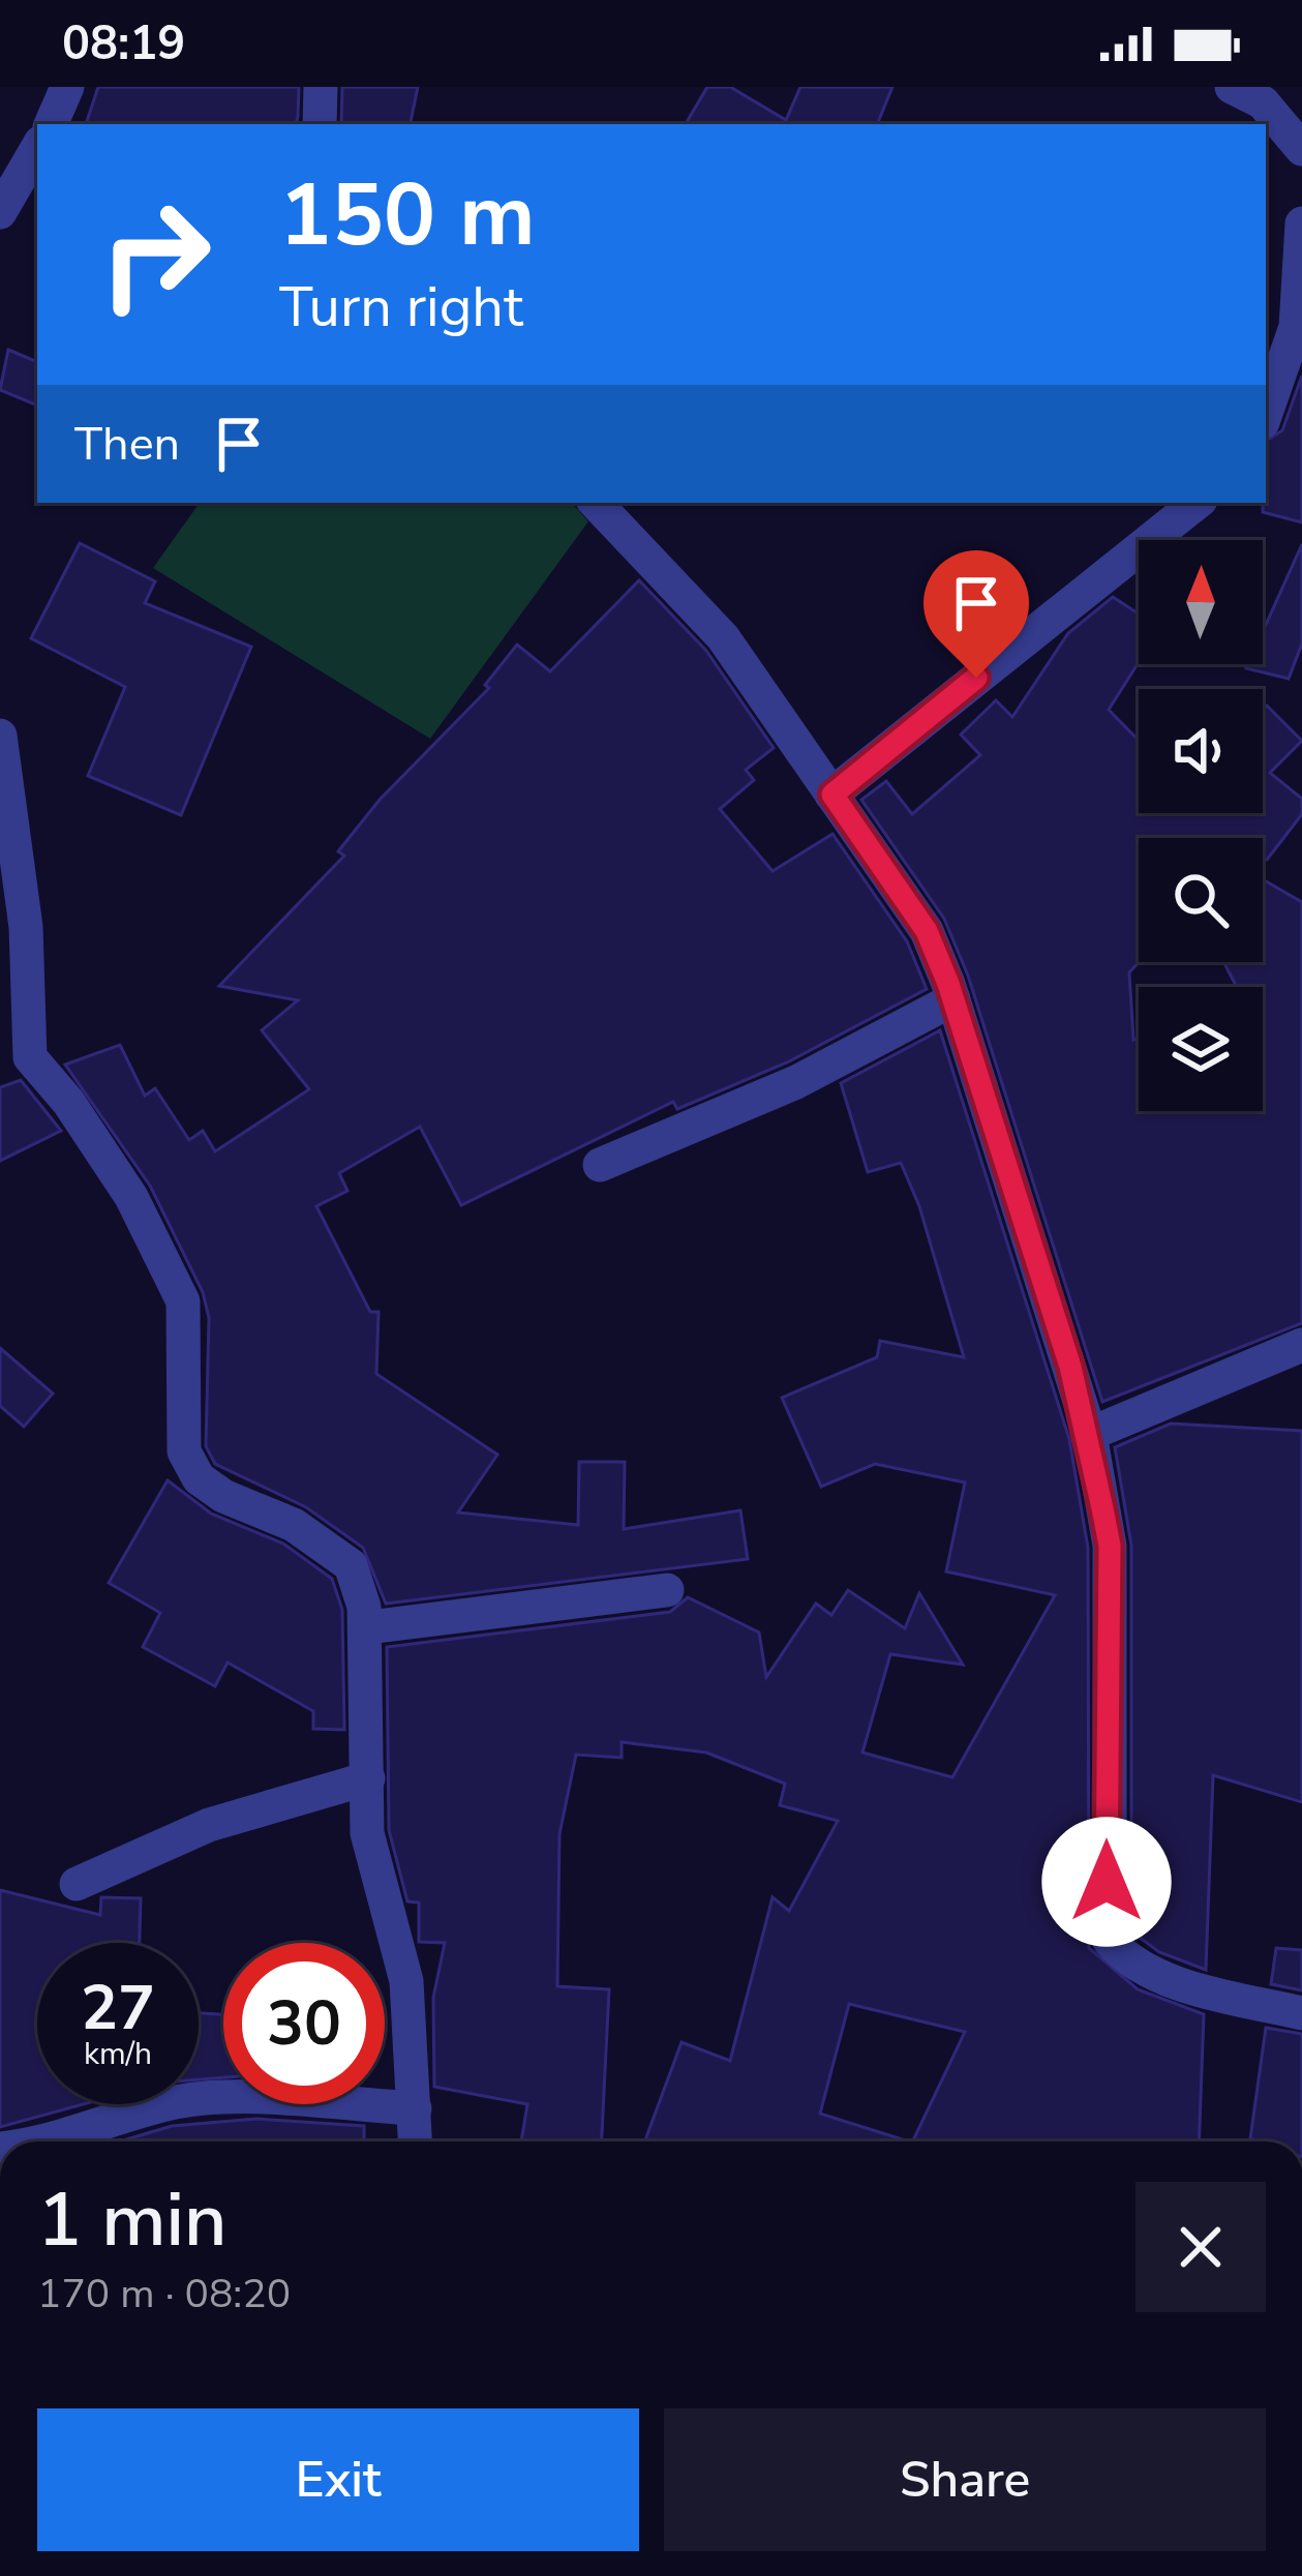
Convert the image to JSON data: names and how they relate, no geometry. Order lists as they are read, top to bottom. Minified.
{"north":"top","page":{"status":"08:19","turn":["150 m","Turn right"],"then":"Then","speed":"27 km/h","limit":"30","heading":["1 min","170 m · 08:20"],"buttons":["Exit","Share"]}}
